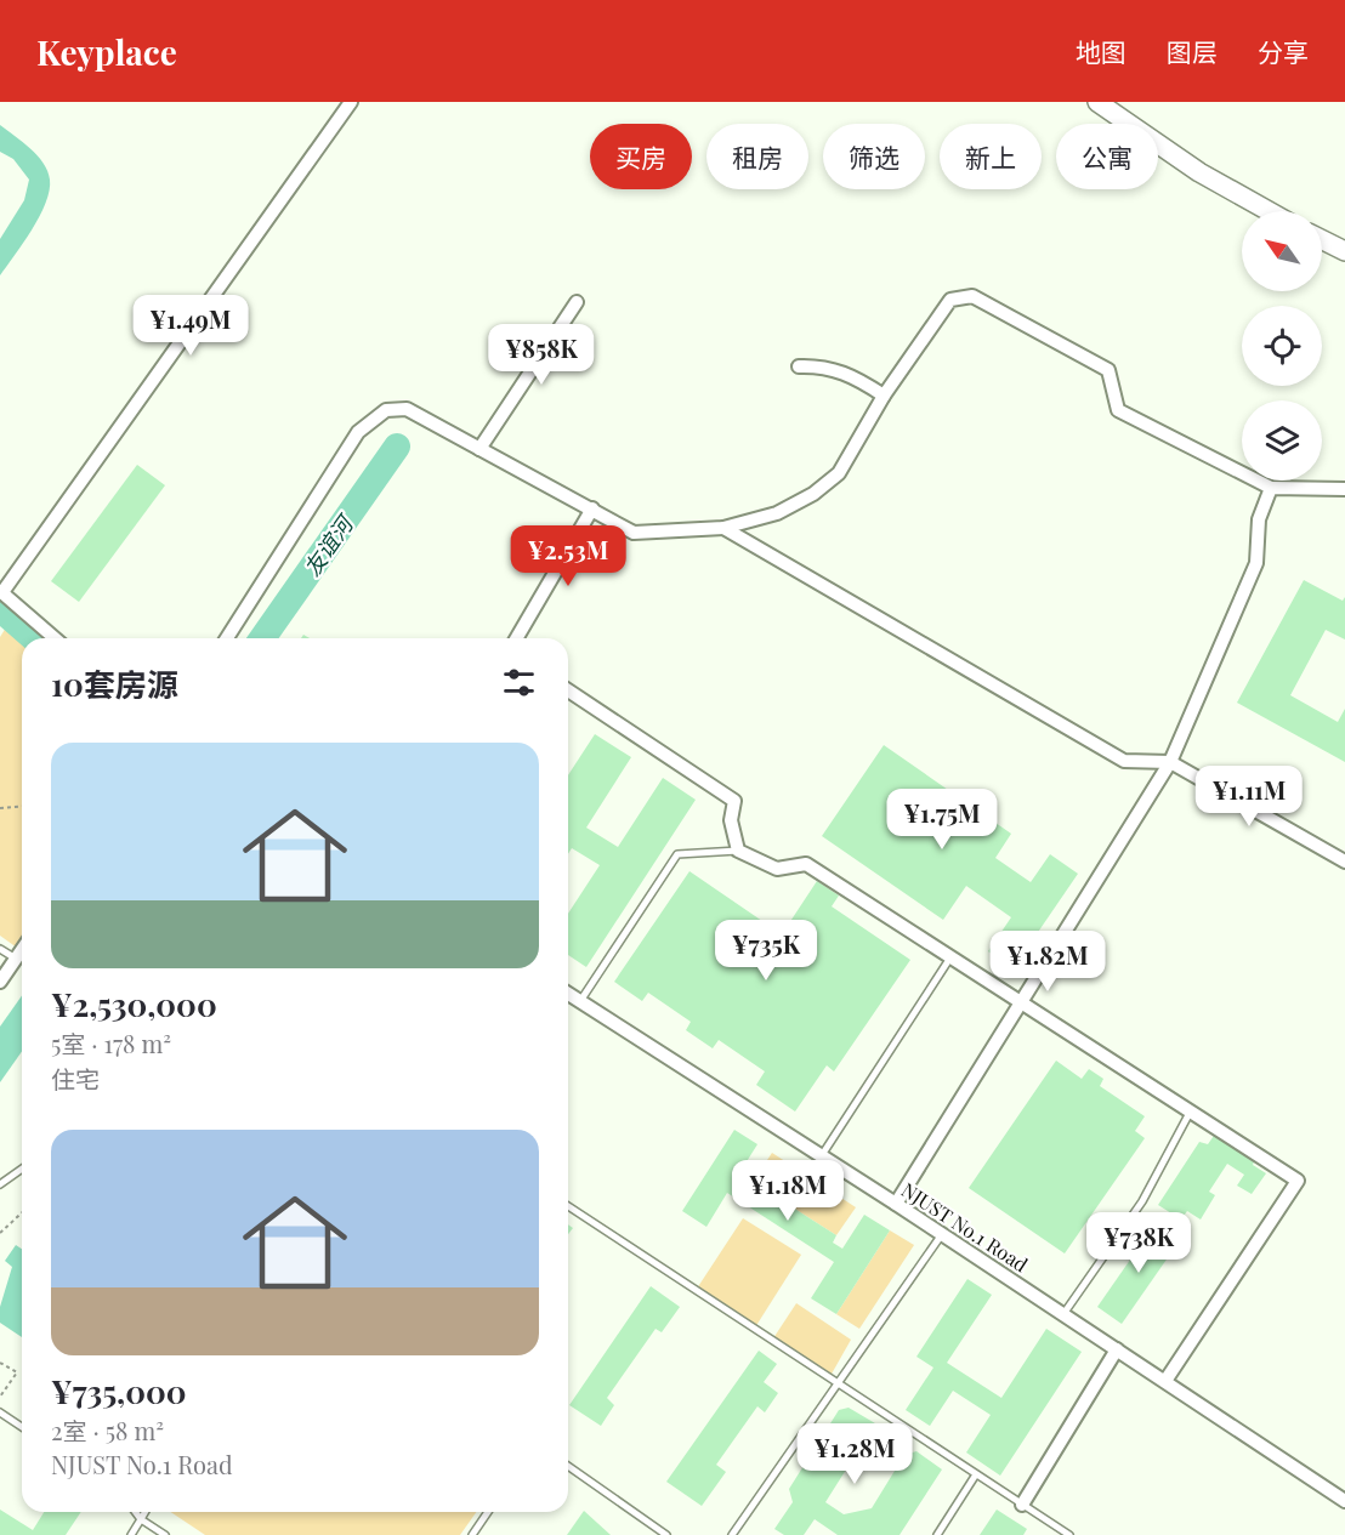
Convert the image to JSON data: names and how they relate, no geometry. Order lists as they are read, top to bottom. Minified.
{"streets":{"street":["NJUST No.1 Road"]},"water":["友谊河"],"north":"top left","page":{"header":"Keyplace","nav":["地图","图层","分享"],"chip":["买房","租房","筛选","新上","公寓"],"price":["¥1.49M","¥858K","¥2.53M","¥1.11M","¥1.75M","¥735K","¥1.82M","¥1.18M","¥738K","¥1.28M"],"heading":"10套房源","list":[{"name":"¥2,530,000","note":"5室 · 178 m² · 住宅"},{"name":"¥735,000","note":"2室 · 58 m² · NJUST No.1 Road"}]}}
